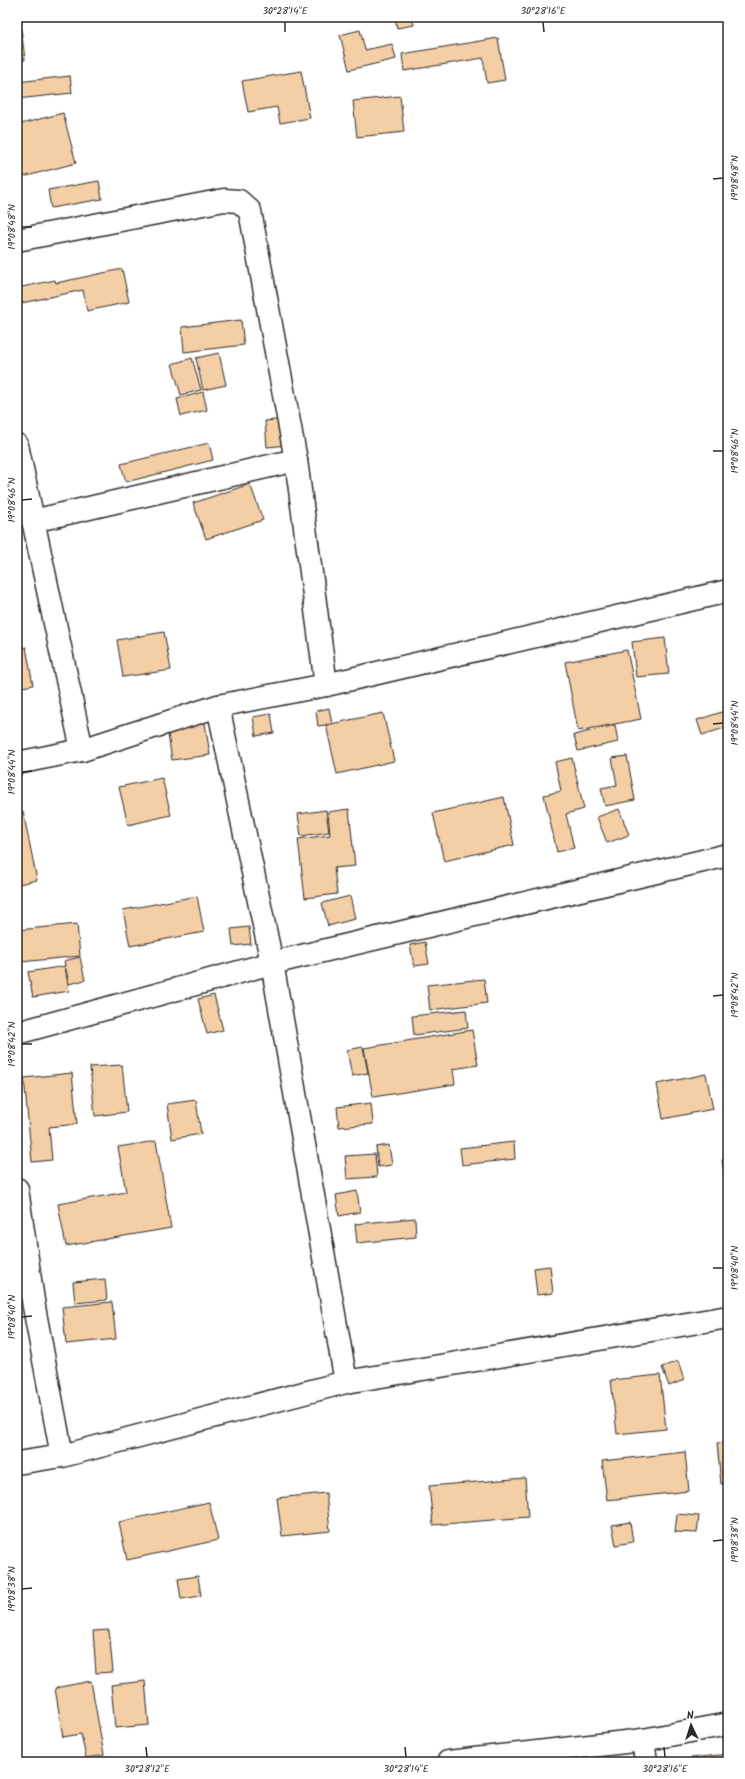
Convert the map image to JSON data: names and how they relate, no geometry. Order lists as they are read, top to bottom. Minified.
{"north":"top","coordinates":["30°28'14\"E","30°28'16\"E","19°08'48\"N","19°08'46\"N","19°08'44\"N","19°08'42\"N","19°08'40\"N","19°08'38\"N","30°28'12\"E"]}
